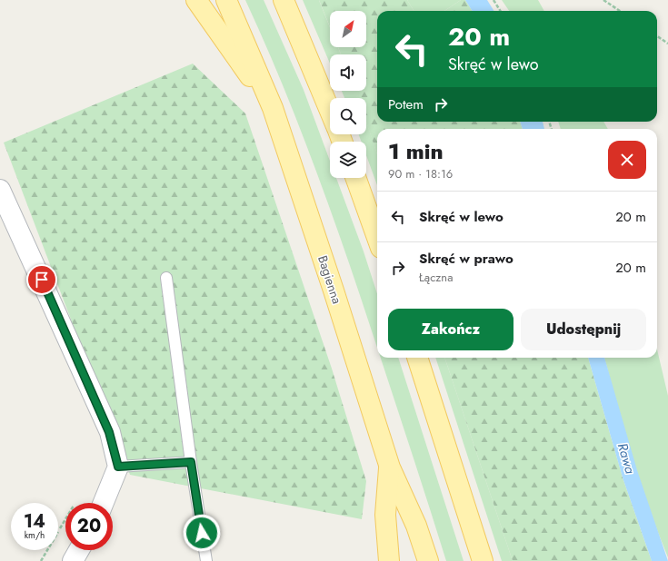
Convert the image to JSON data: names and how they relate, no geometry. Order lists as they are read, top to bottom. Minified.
{"streets":{"main road":["Bagienna"]},"water":["Rawa"],"north":"top right","page":{"turn":["20 m","Skręć w lewo"],"then":"Potem","heading":["1 min","90 m · 18:16"],"list":[{"name":"Skręć w lewo","value":"20 m"},{"name":"Skręć w prawo","note":"Łączna","value":"20 m"}],"buttons":["Zakończ","Udostępnij"],"speed":"14 km/h","limit":"20"}}
